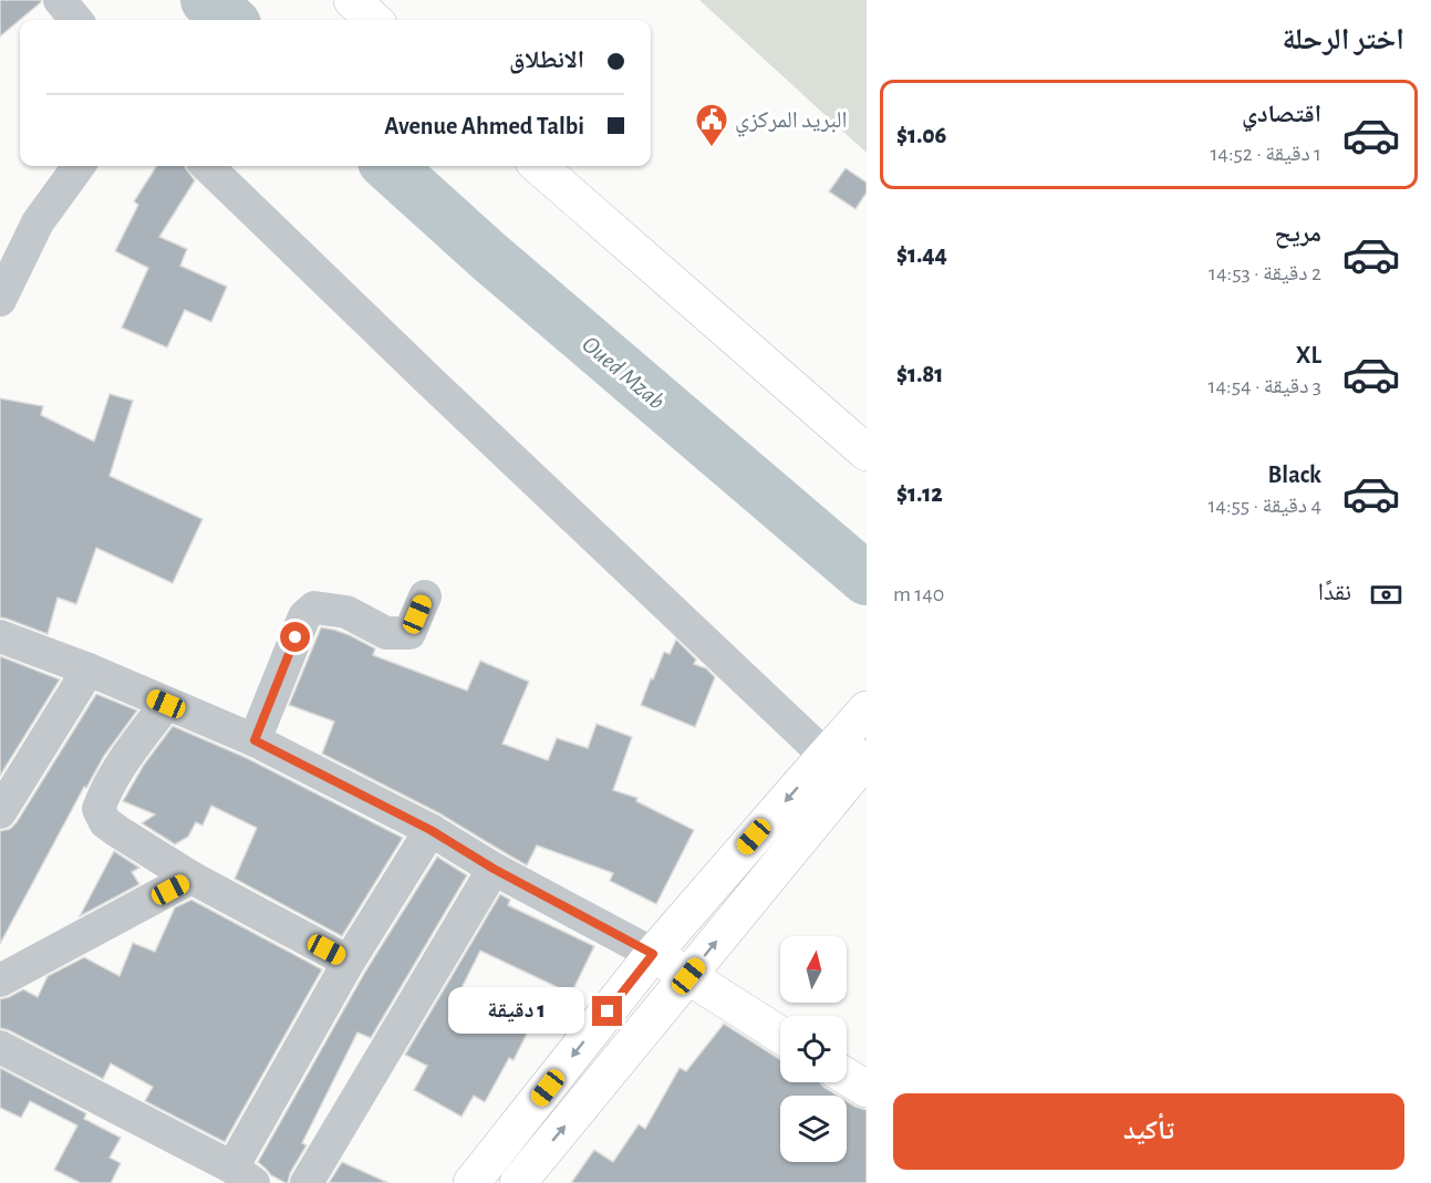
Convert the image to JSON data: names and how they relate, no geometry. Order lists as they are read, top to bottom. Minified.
{"water":["Oued Mzab"],"places":{"public building":["البريد المركزي"]},"north":"top","page":{"heading":"اختر الرحلة","banner":["الانطلاق","Avenue Ahmed Talbi"],"list":[{"name":"اقتصادي","note":"1 دقيقة · 14:52","value":"$1.06"},{"name":"مريح","note":"2 دقيقة · 14:53","value":"$1.44"},{"name":"XL","note":"3 دقيقة · 14:54","value":"$1.81"},{"name":"Black","note":"4 دقيقة · 14:55","value":"$1.12"}],"pay":["نقدًا","140 m"],"bubble":"1 دقيقة","buttons":"تأكيد"}}
